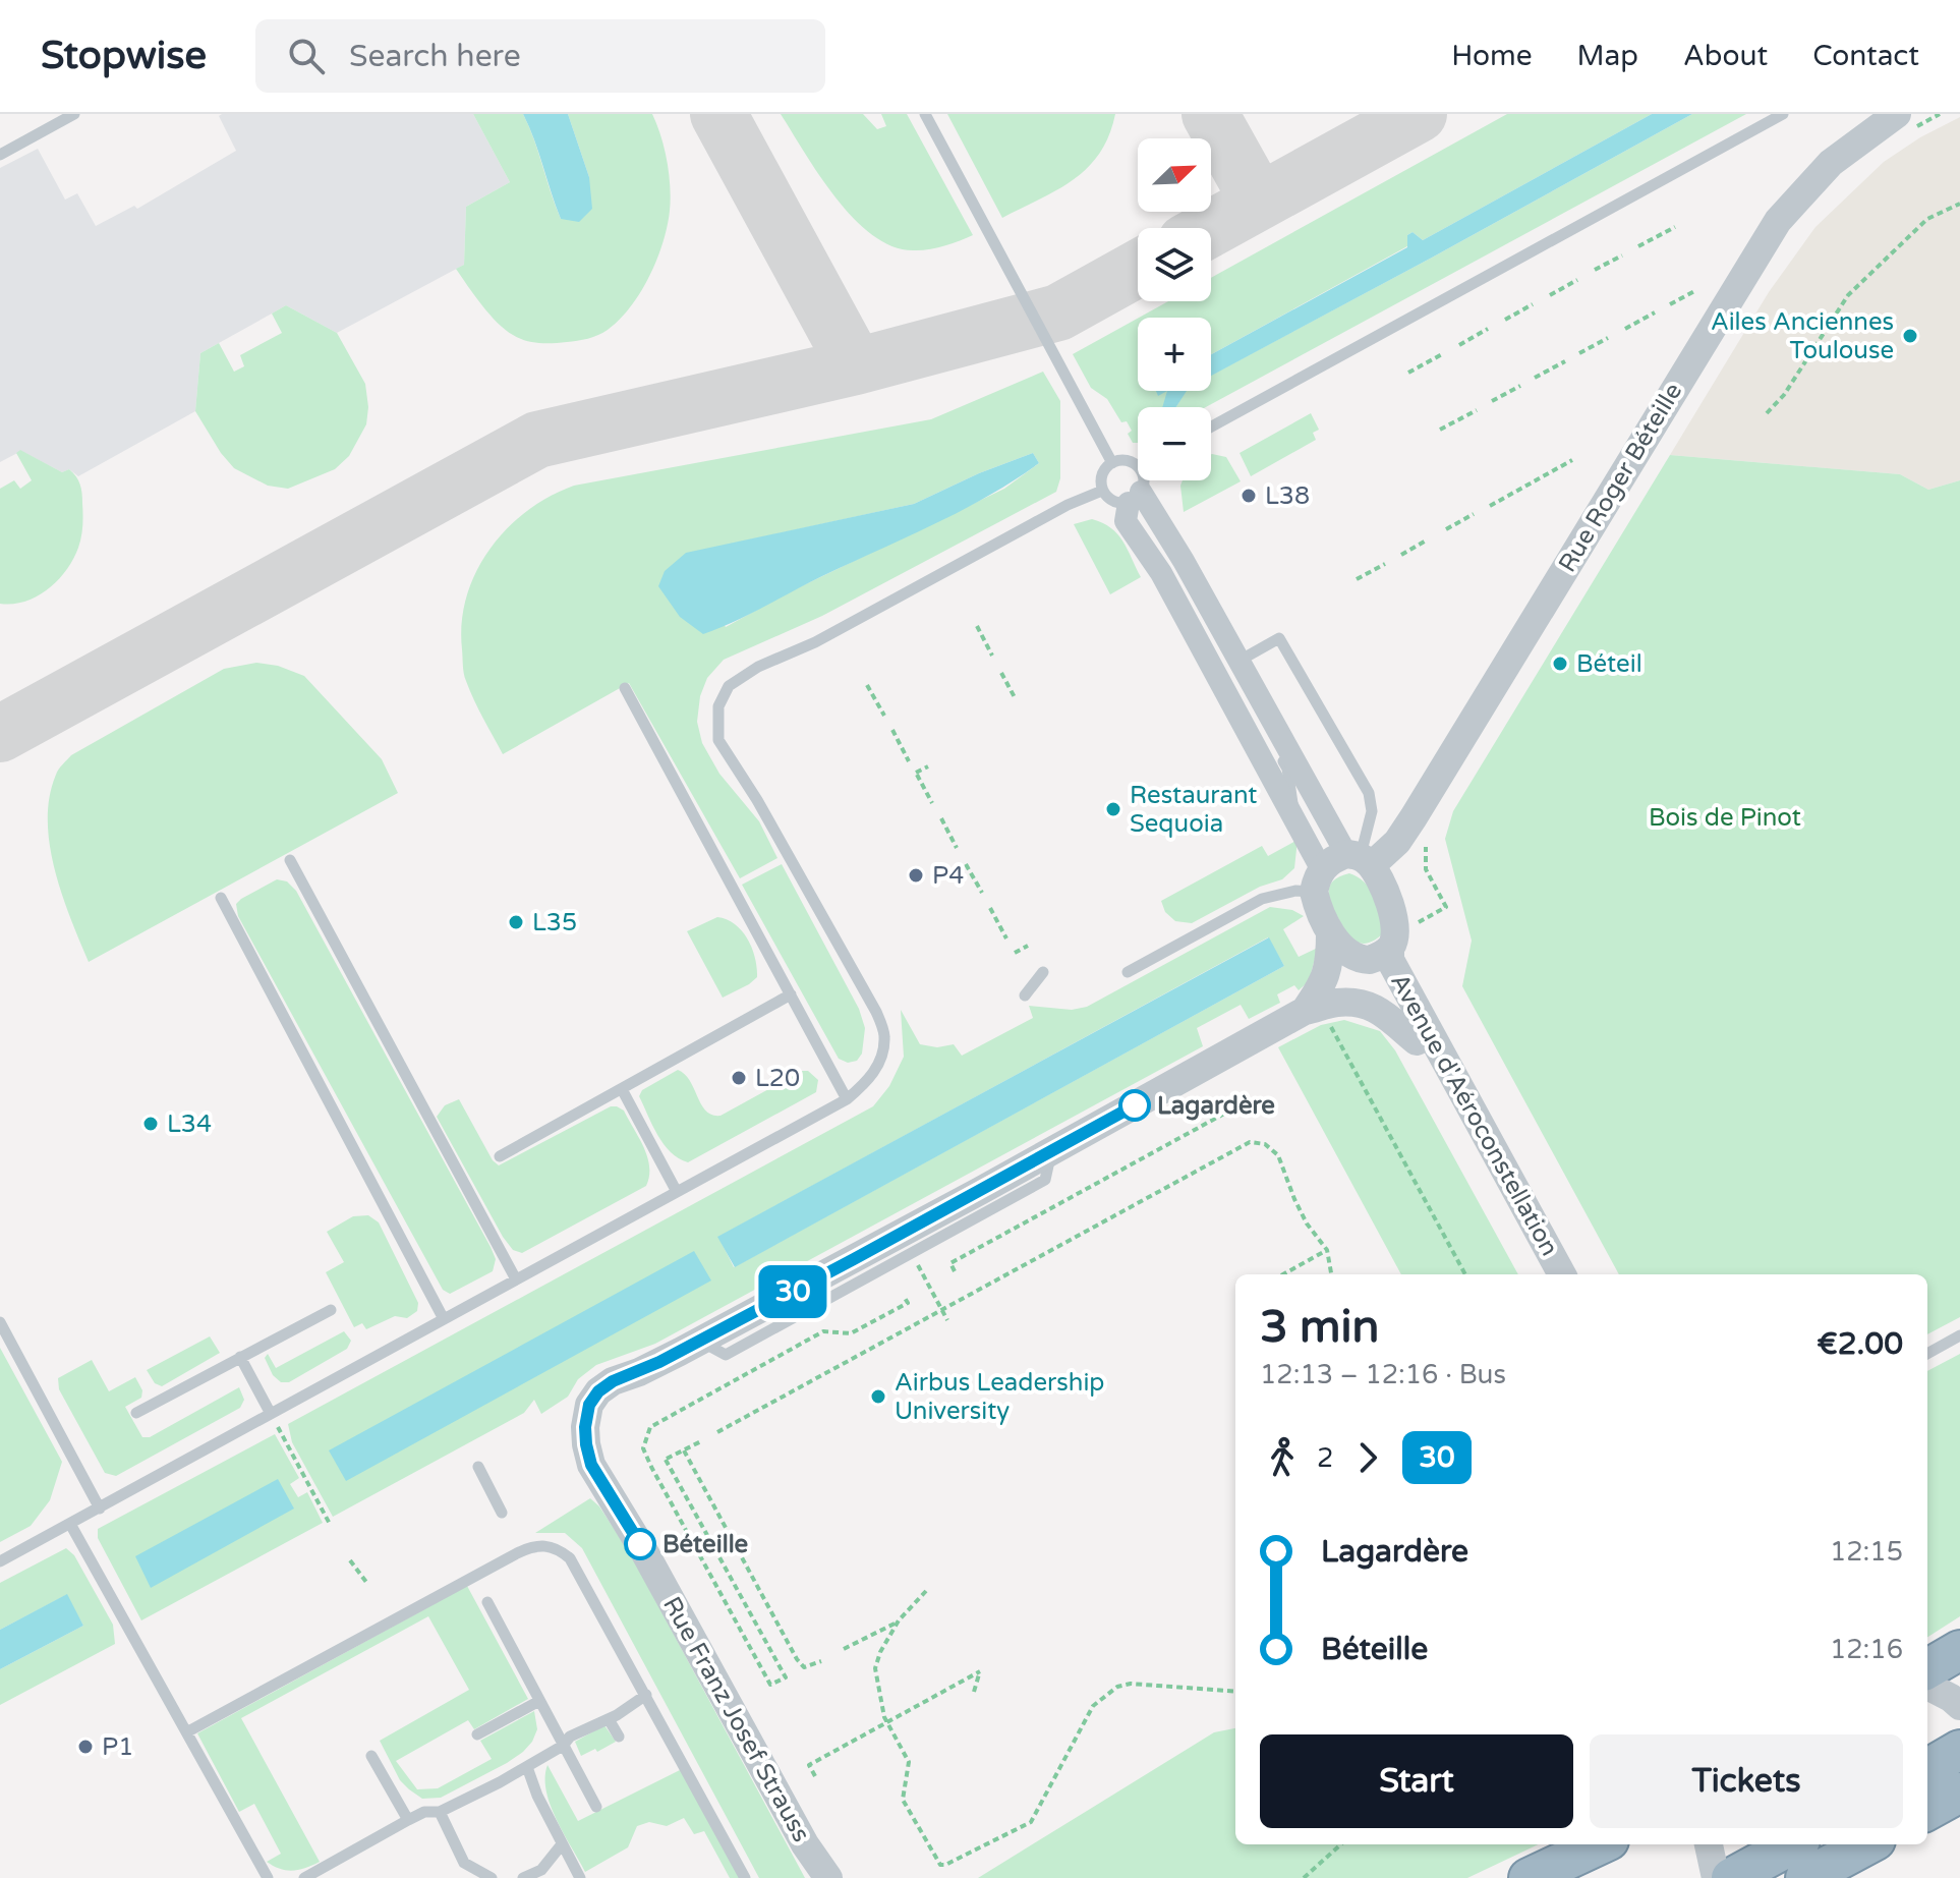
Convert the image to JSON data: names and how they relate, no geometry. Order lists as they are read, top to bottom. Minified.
{"streets":{"street":["Rue Roger Béteille","Avenue d'Aéroconstellation","Rue Franz Josef Strauss"]},"crossings":[["Rue Roger Béteille","Avenue d'Aéroconstellation"],["Rue Roger Béteille","Rue Franz Josef Strauss"],["Avenue d'Aéroconstellation","Rue Franz Josef Strauss"]],"parks":["Bois de Pinot"],"places":["Ailes Anciennes Toulouse","L38","Béteil","Restaurant Sequoia","P4","L35","L20","Lagardère","L34","Airbus Leadership University","Béteille","P1"],"lines":["bus line 30"],"north":"top right","page":{"header":"Stopwise","search":"Search here","nav":["Home","Map","About","Contact"],"on_map":"30","map_buttons":["+","−"],"heading":["3 min","12:13 – 12:16 · Bus","€2.00"],"legs":["2","30"],"list":[{"name":"Lagardère","value":"12:15"},{"name":"Béteille","value":"12:16"}],"buttons":["Start","Tickets"]}}
